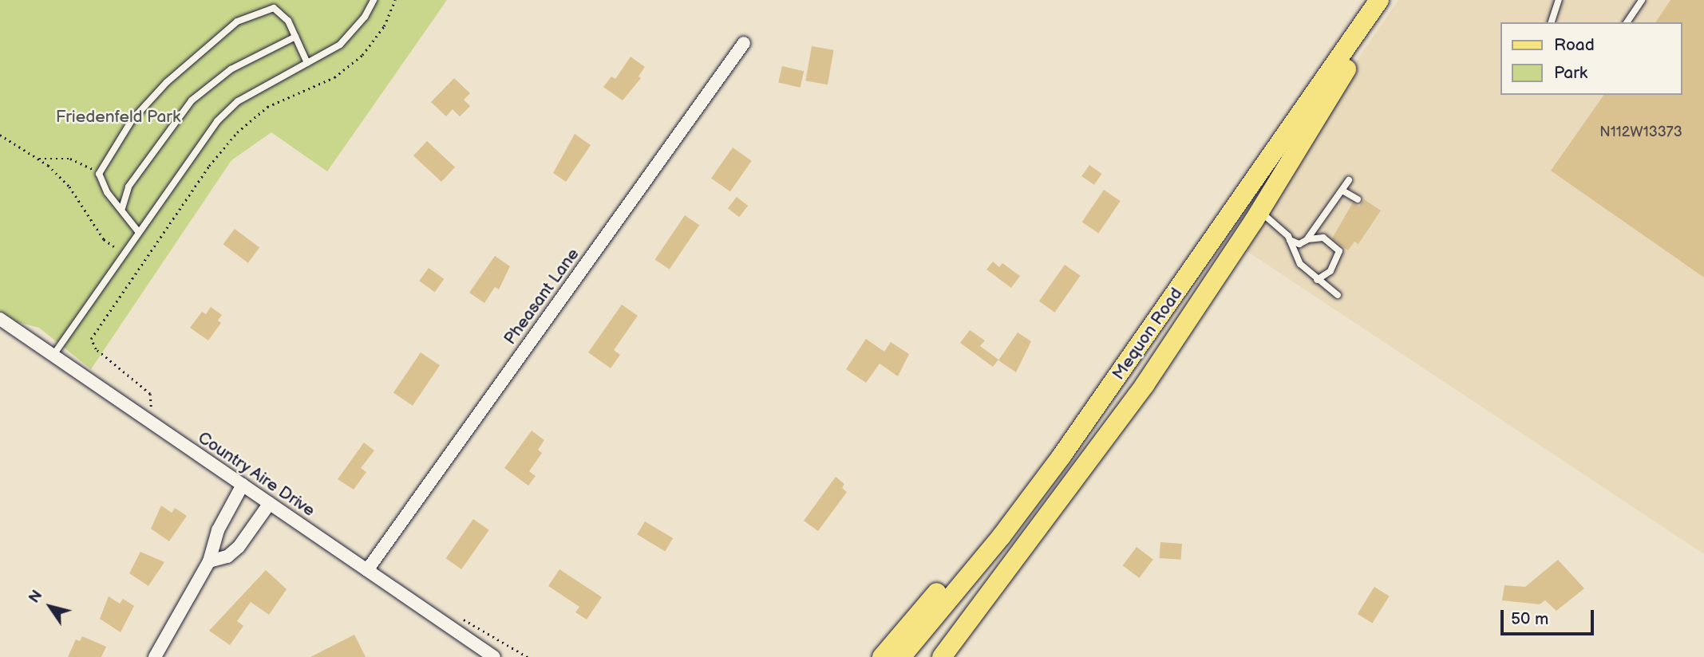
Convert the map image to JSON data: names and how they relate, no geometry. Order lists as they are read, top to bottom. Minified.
{"streets":{"main road":["Mequon Road"],"street":["Pheasant Lane","Country Aire Drive"]},"crossings":[["Pheasant Lane","Country Aire Drive"]],"parks":["Friedenfeld Park"],"house_numbers":["N112W13373"],"legend":["Road","Park"],"scale_bar":"50 m","north":"top left"}
